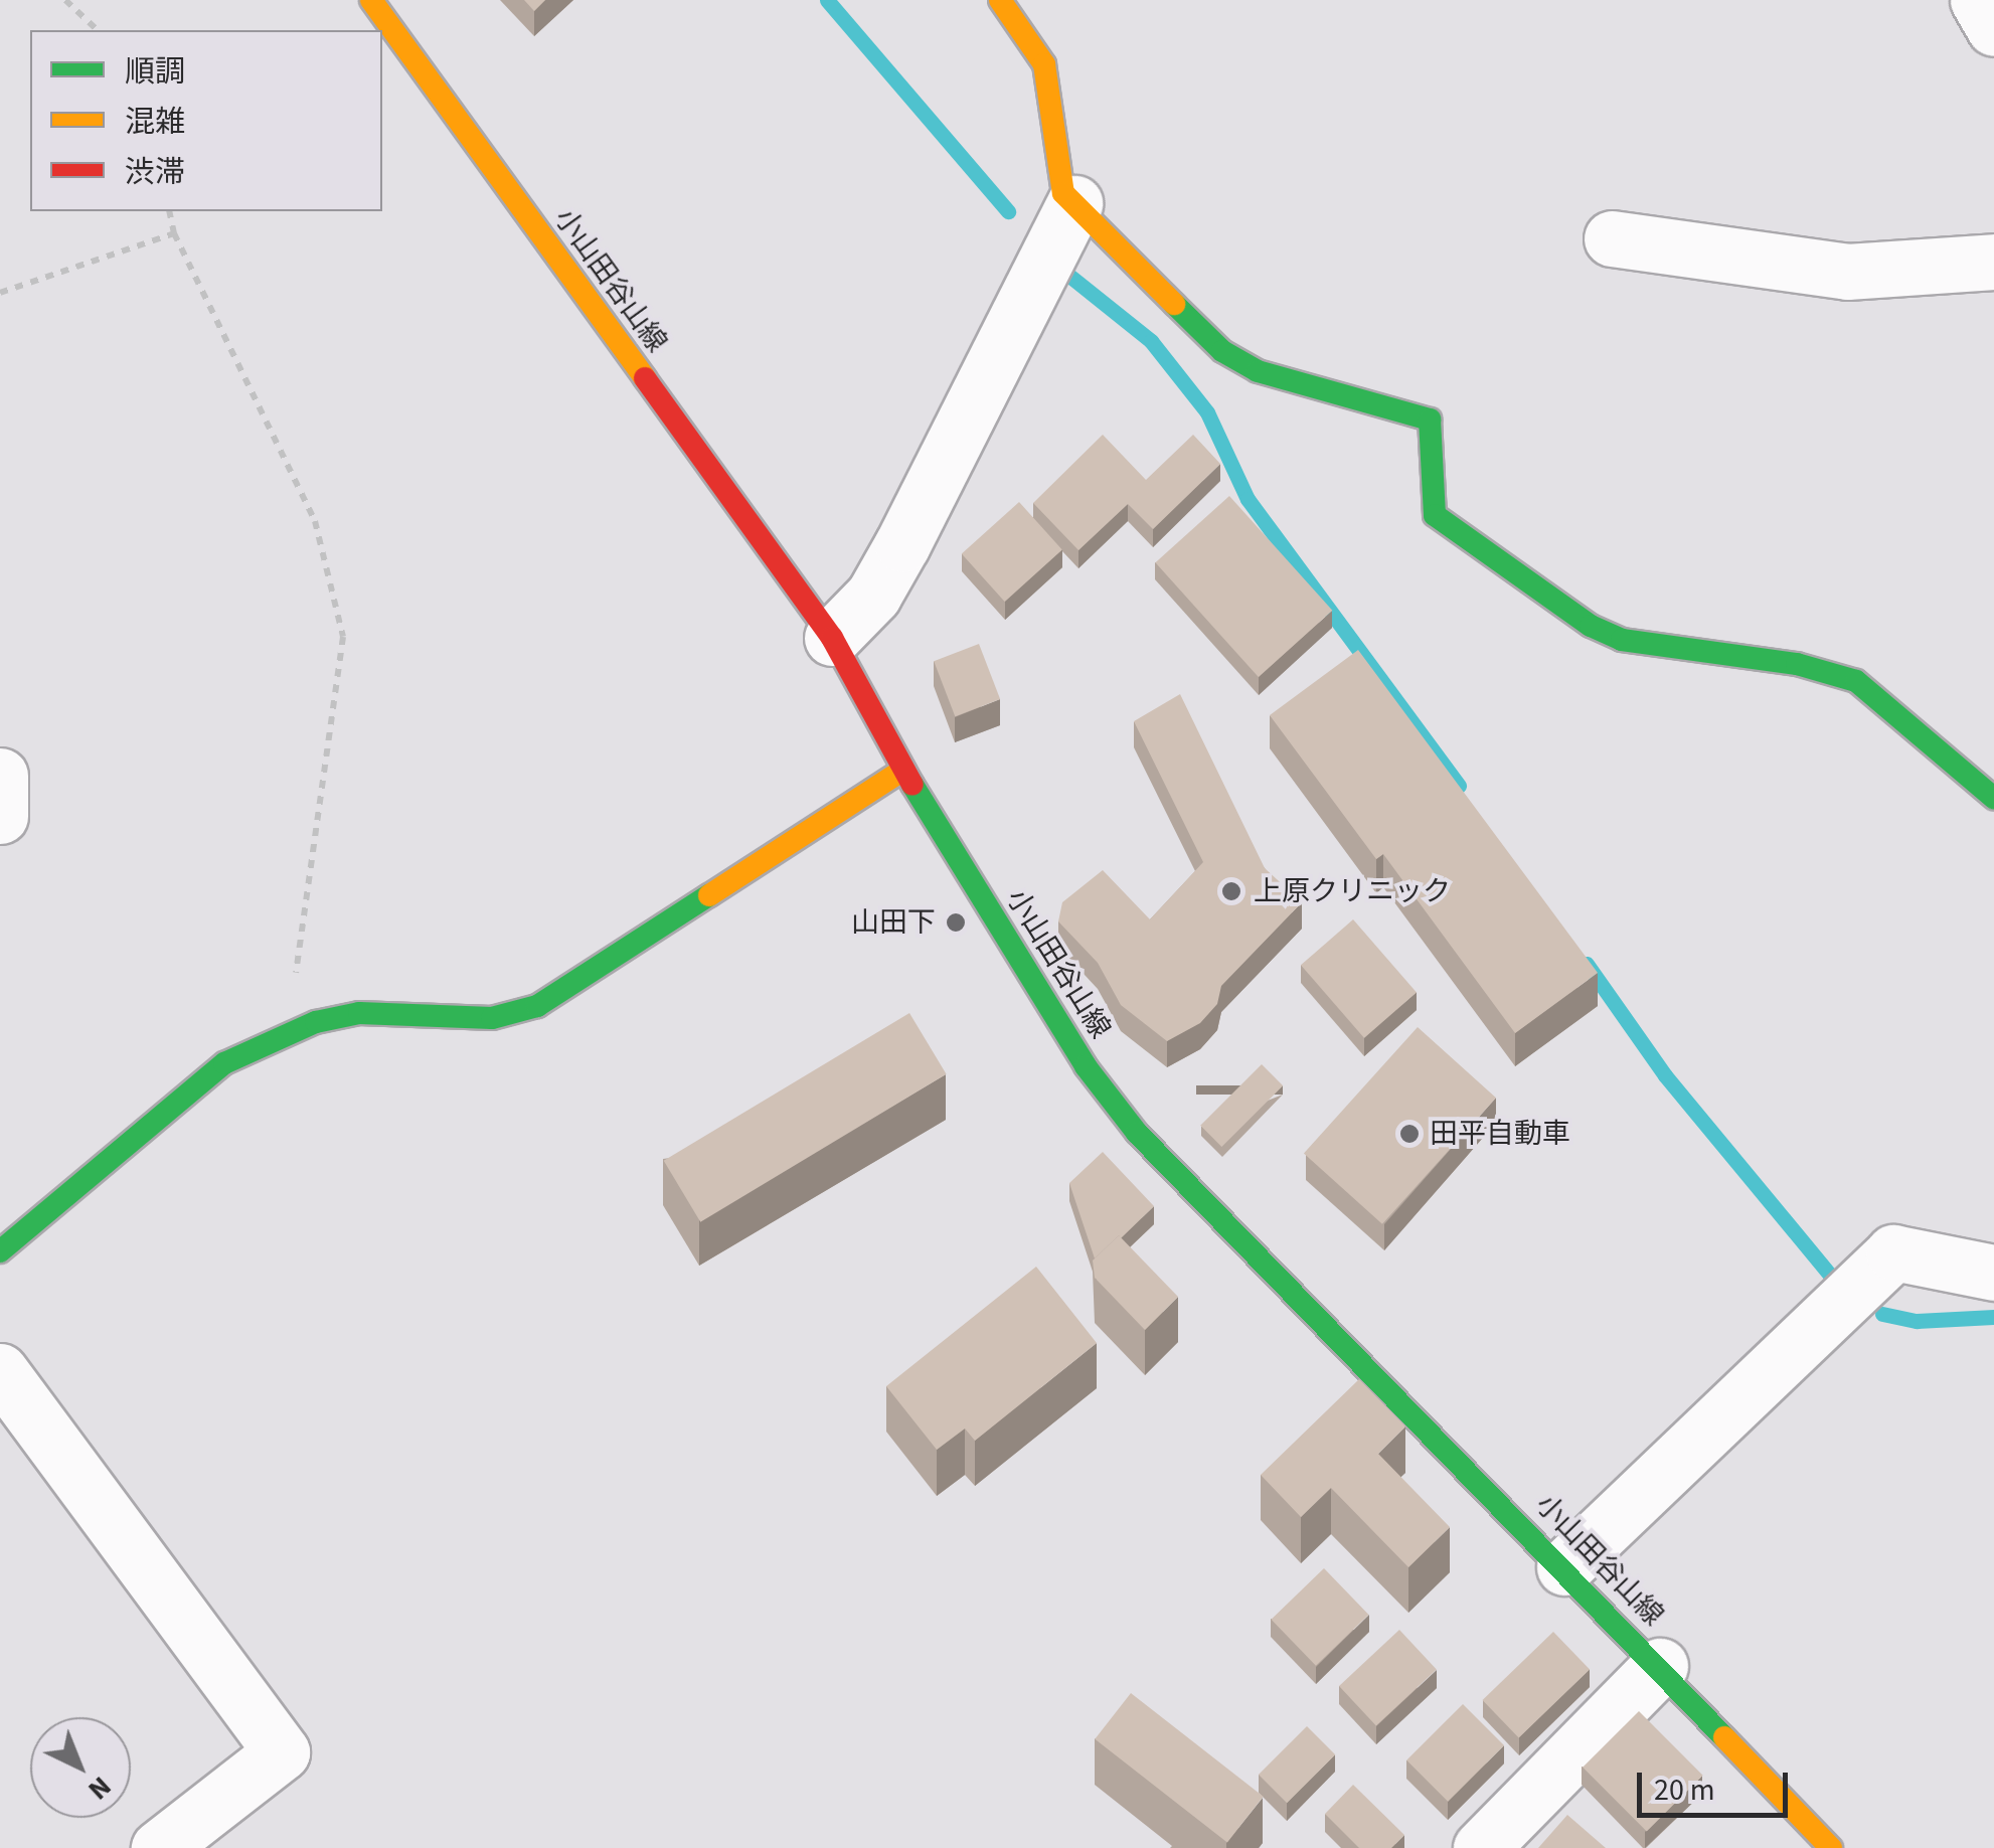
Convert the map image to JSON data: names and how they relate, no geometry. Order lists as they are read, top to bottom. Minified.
{"streets":{"street":["小山田谷山線"]},"places":["上原クリニック","山田下","田平自動車"],"legend":["順調","混雑","渋滞"],"scale_bar":"20 m","north":"bottom right"}
